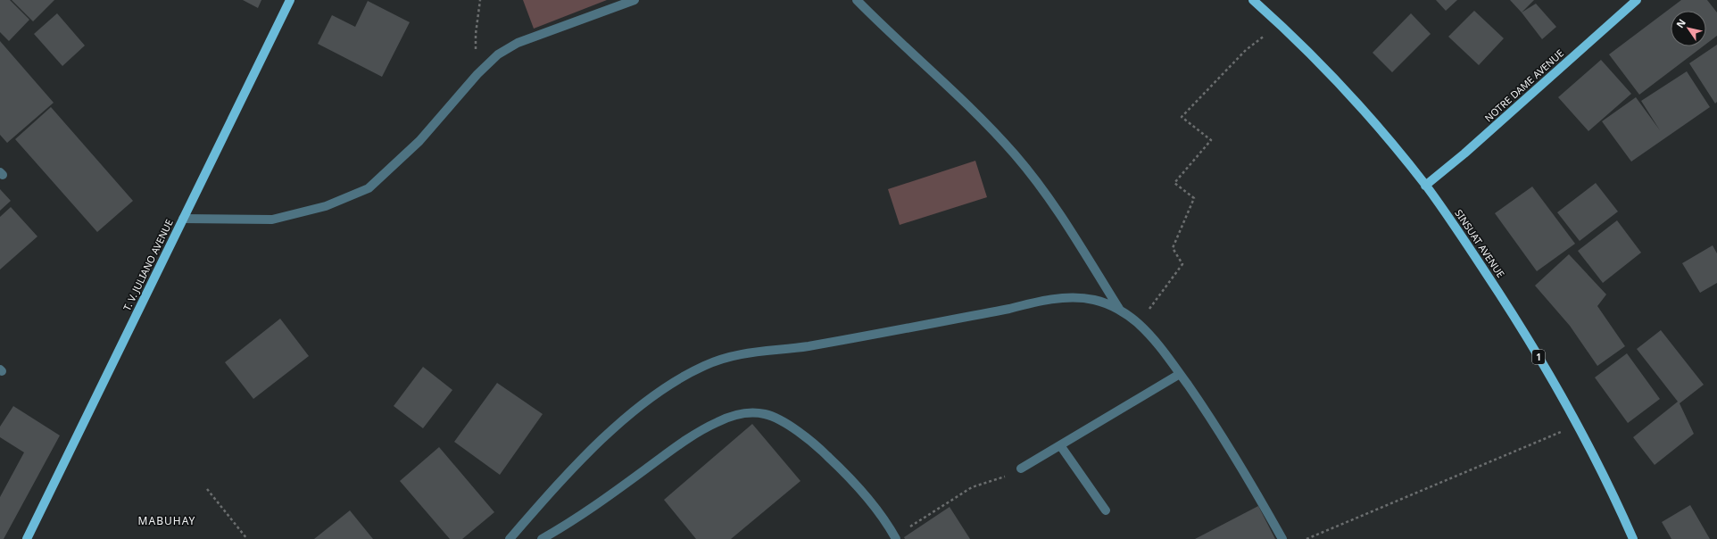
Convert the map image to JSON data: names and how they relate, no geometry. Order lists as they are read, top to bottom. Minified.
{"streets":{"main road":["NOTRE DAME AVENUE","SINSUAT AVENUE","T. V. JULIANO AVENUE","1"]},"crossings":[["NOTRE DAME AVENUE","SINSUAT AVENUE"]],"districts":["MABUHAY"],"north":"top left"}
